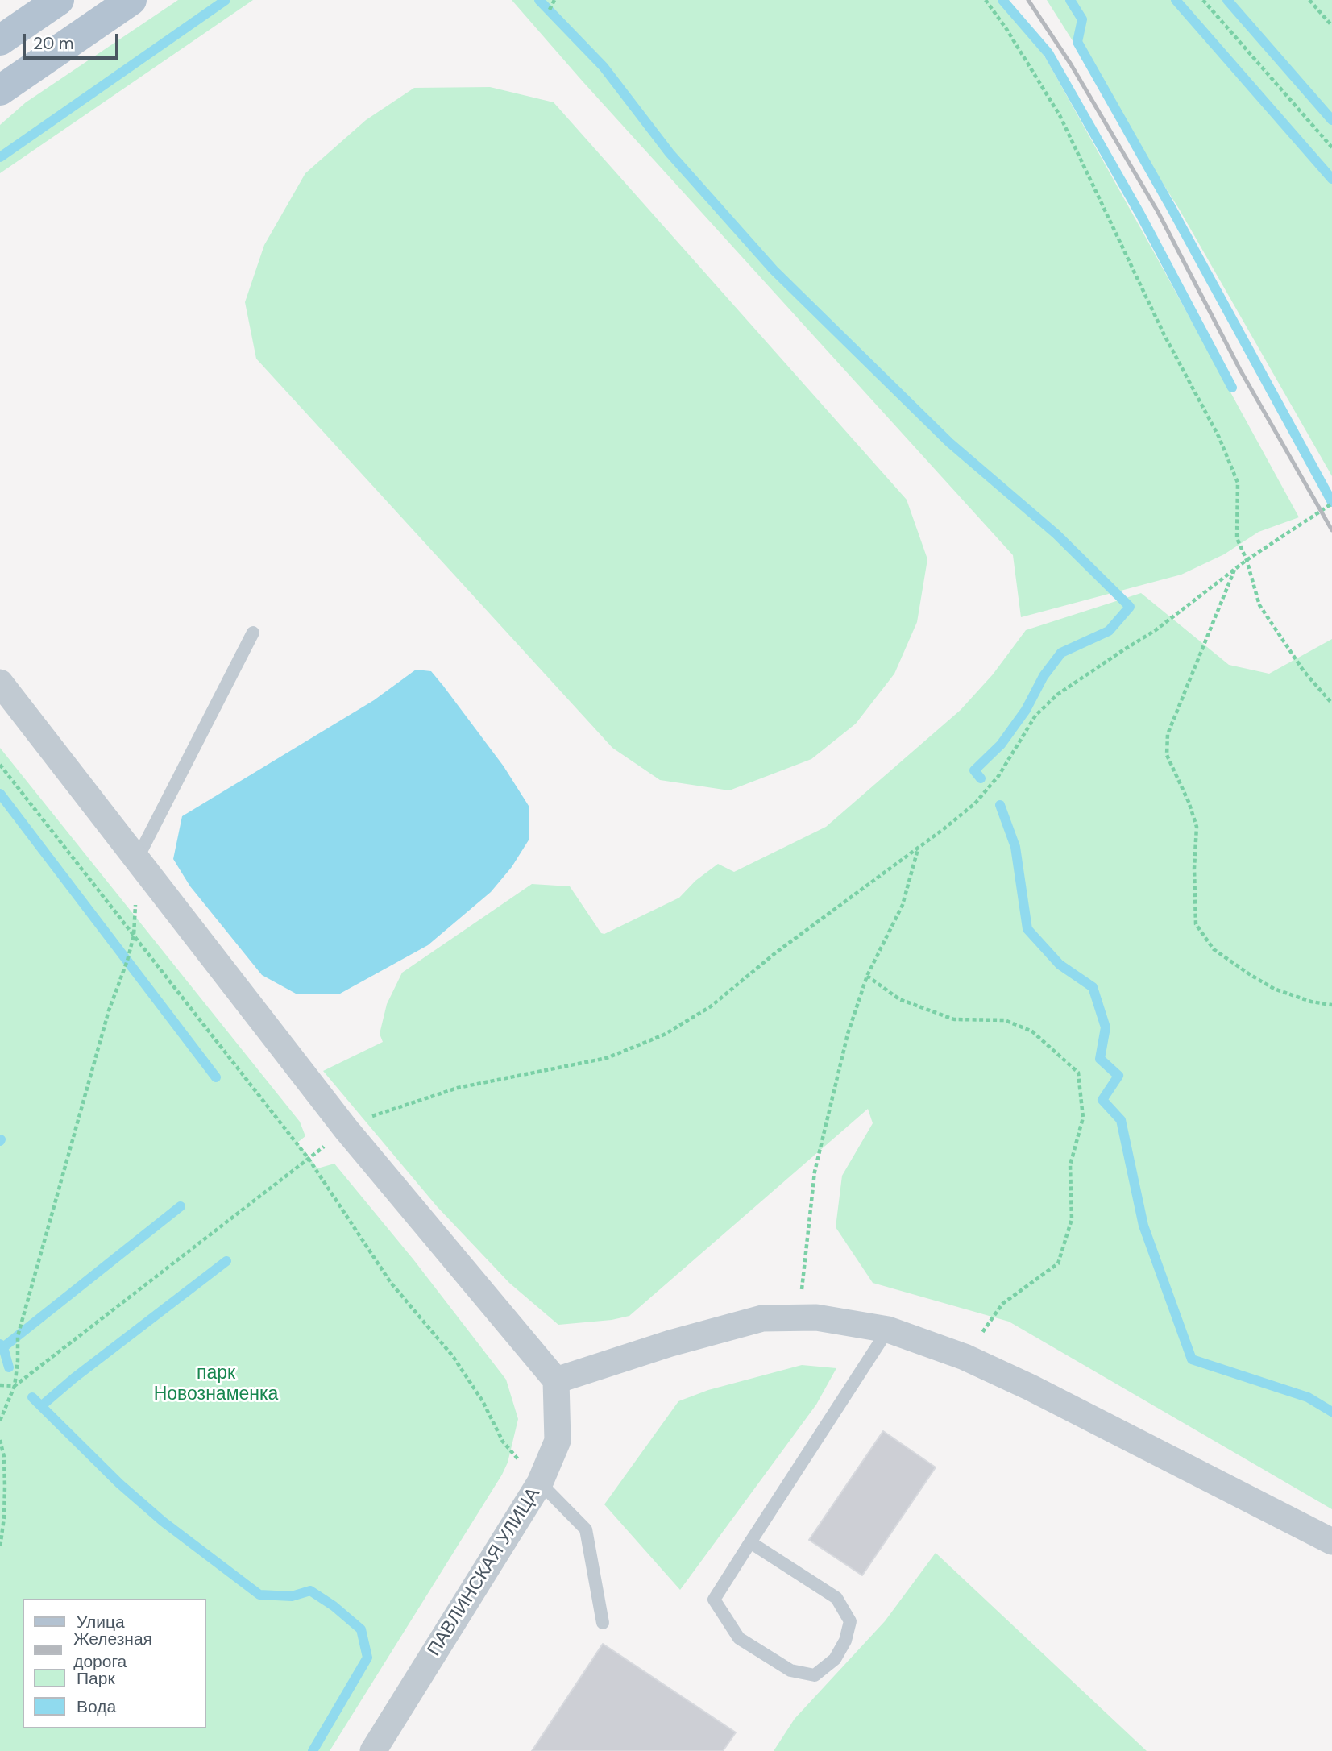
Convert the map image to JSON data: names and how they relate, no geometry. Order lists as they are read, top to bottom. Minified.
{"streets":{"street":["ПАВЛИНСКАЯ УЛИЦА"]},"parks":["парк Новознаменка"],"legend":["Улица","Железная дорога","Парк","Вода"],"scale_bar":"20 m"}
